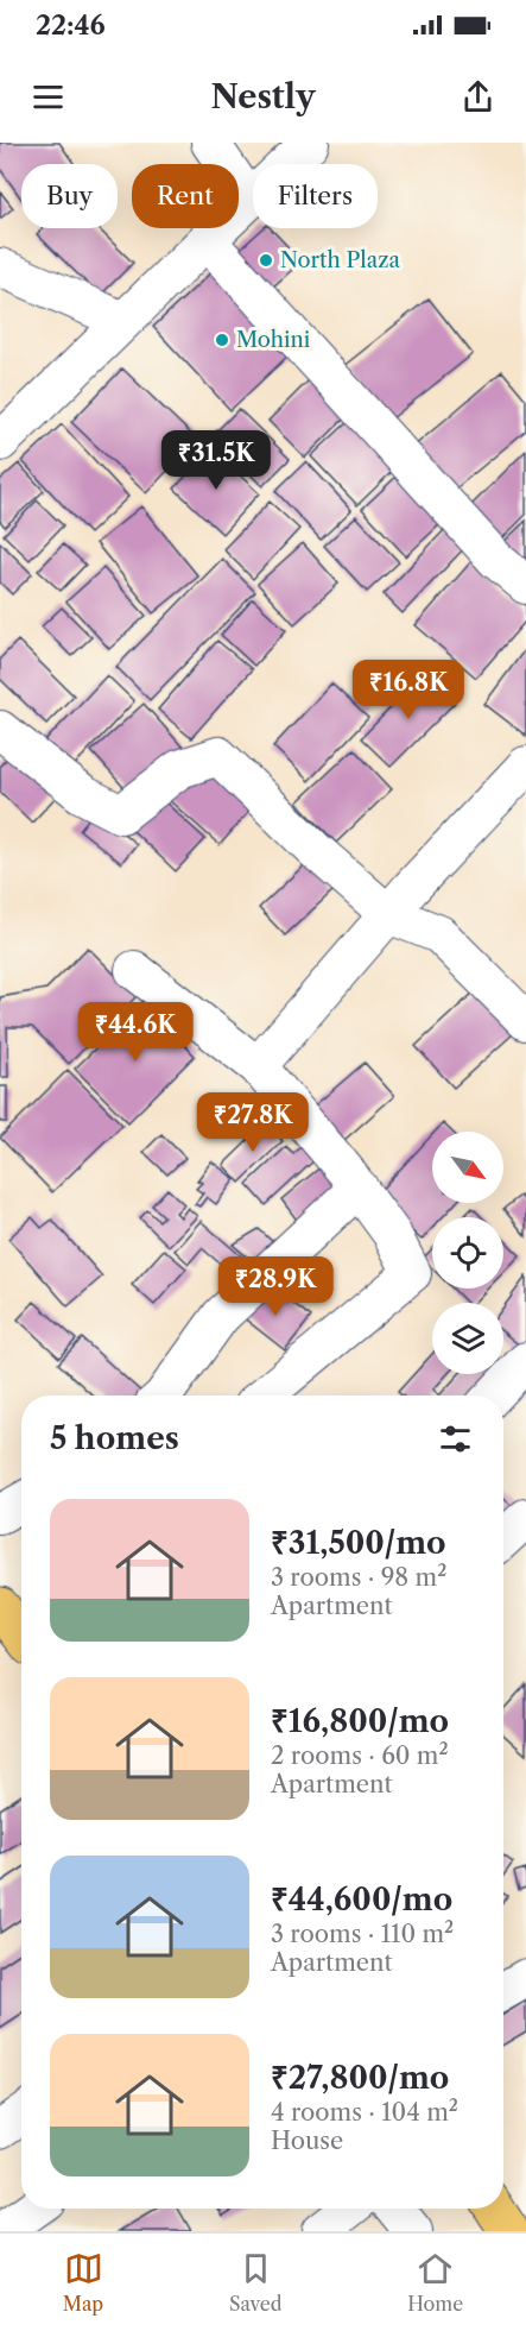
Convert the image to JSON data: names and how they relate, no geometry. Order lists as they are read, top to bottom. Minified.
{"places":["North Plaza","Mohini"],"north":"bottom right","page":{"status":"22:46","header":"Nestly","chip":["Buy","Rent","Filters"],"price":["₹31.5K","₹16.8K","₹44.6K","₹27.8K","₹28.9K"],"heading":"5 homes","list":[{"name":"₹31,500/mo","note":"3 rooms · 98 m² · Apartment"},{"name":"₹16,800/mo","note":"2 rooms · 60 m² · Apartment"},{"name":"₹44,600/mo","note":"3 rooms · 110 m² · Apartment"},{"name":"₹27,800/mo","note":"4 rooms · 104 m² · House"}],"tabs":["Map","Saved","Home"]}}
